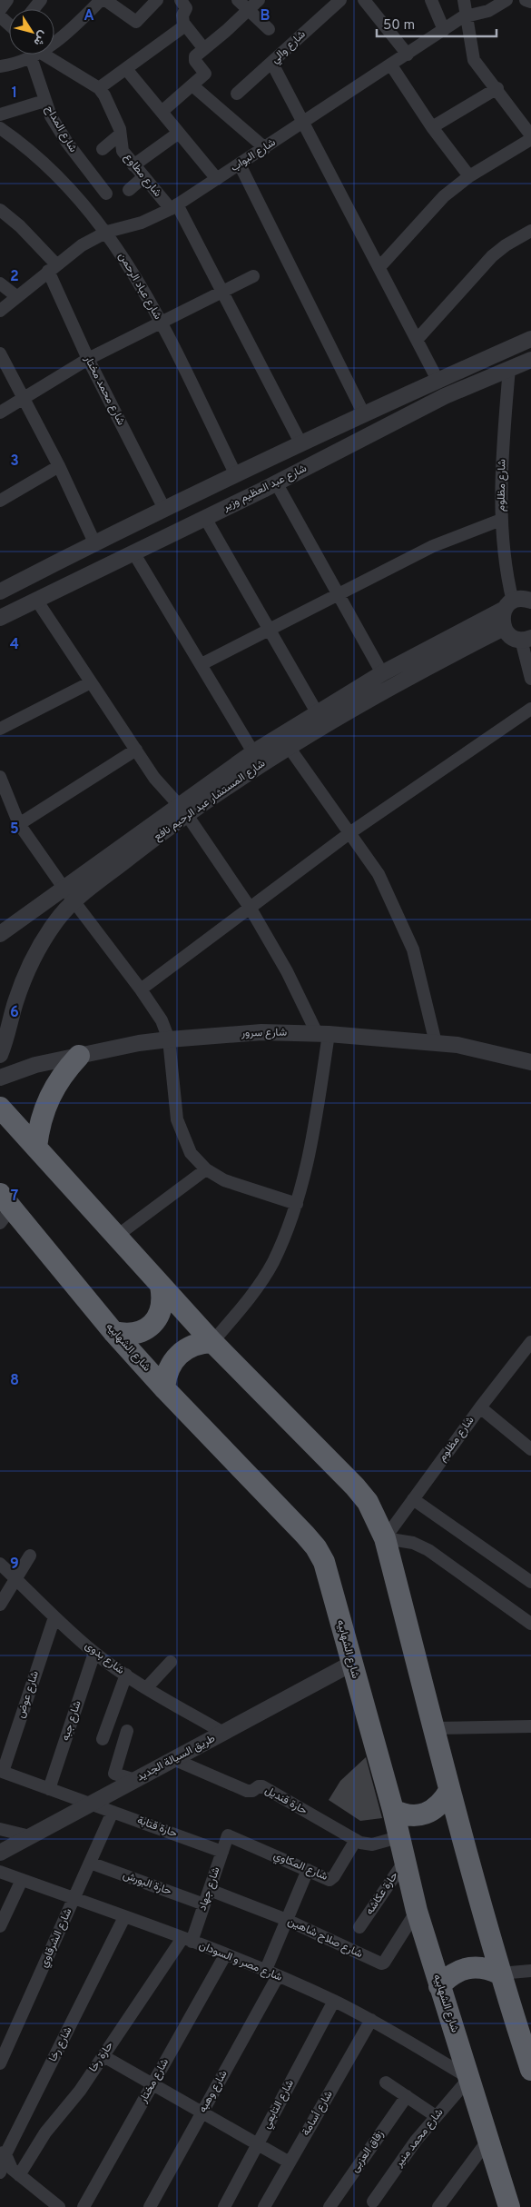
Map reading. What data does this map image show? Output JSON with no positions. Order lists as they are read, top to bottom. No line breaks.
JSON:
{"streets":{"highway":["شارع الشهابيه"],"street":["شارع والي","شارع المداح","شارع البواب","شارع مطاوع","شارع عباد الرحمن","شارع محمد مختار","شارع مظلوم","شارع عبد العظيم وزير","شارع المستشار عبد الرحيم نافع","شارع سرور","شارع بدوى","شارع عوض","شارع جبه","طريق السيالة الجديد","حارة قنديل","حارة قتابة","شارع المكاوي","حارة البورش","شارع جهاد","حارة عكاشه","شارع الشرقاوي","شارع صلاح شاهين","شارع مصر و السودان","شارع رخا","حارة رخا","شارع مختار","شارع وهبه","شارع التابعي","شارع أسامة","شارع محمد منير","زقاق العزبى"]},"crossings":[["شارع البواب","شارع مطاوع"],["شارع البواب","شارع عباد الرحمن"],["شارع البواب","شارع محمد مختار"],["شارع مطاوع","شارع عبد العظيم وزير"],["شارع عباد الرحمن","شارع عبد العظيم وزير"],["شارع محمد مختار","شارع عبد العظيم وزير"],["شارع مظلوم","شارع عبد العظيم وزير"],["شارع مظلوم","شارع المستشار عبد الرحيم نافع"],["شارع الشهابيه","طريق السيالة الجديد"],["شارع الشهابيه","حارة قنديل"],["شارع الشهابيه","حارة عكاشه"],["شارع الشهابيه","شارع صلاح شاهين"],["شارع الشهابيه","شارع مصر و السودان"],["شارع الشهابيه","شارع محمد منير"],["شارع بدوى","شارع عوض"],["شارع بدوى","شارع جبه"],["شارع بدوى","طريق السيالة الجديد"],["شارع عوض","حارة قتابة"],["شارع جبه","حارة قتابة"],["طريق السيالة الجديد","حارة قنديل"],["طريق السيالة الجديد","حارة قتابة"],["حارة قنديل","شارع المكاوي"],["حارة قتابة","شارع جهاد"],["حارة قتابة","شارع الشرقاوي"],["شارع المكاوي","شارع جهاد"],["حارة البورش","شارع جهاد"],["حارة البورش","شارع الشرقاوي"],["شارع جهاد","شارع صلاح شاهين"],["شارع جهاد","شارع مصر و السودان"],["شارع جهاد","حارة رخا"],["شارع الشرقاوي","شارع مصر و السودان"],["شارع مصر و السودان","شارع رخا"],["شارع مصر و السودان","حارة رخا"],["شارع مصر و السودان","شارع مختار"],["شارع مصر و السودان","شارع وهبه"],["شارع مصر و السودان","شارع التابعي"],["شارع مصر و السودان","شارع أسامة"],["شارع مصر و السودان","شارع محمد منير"]],"scale_bar":"50 m","north":"bottom right","grid":{"columns":["A","B"],"rows":["1","2","3","4","5","6","7","8","9"]}}
